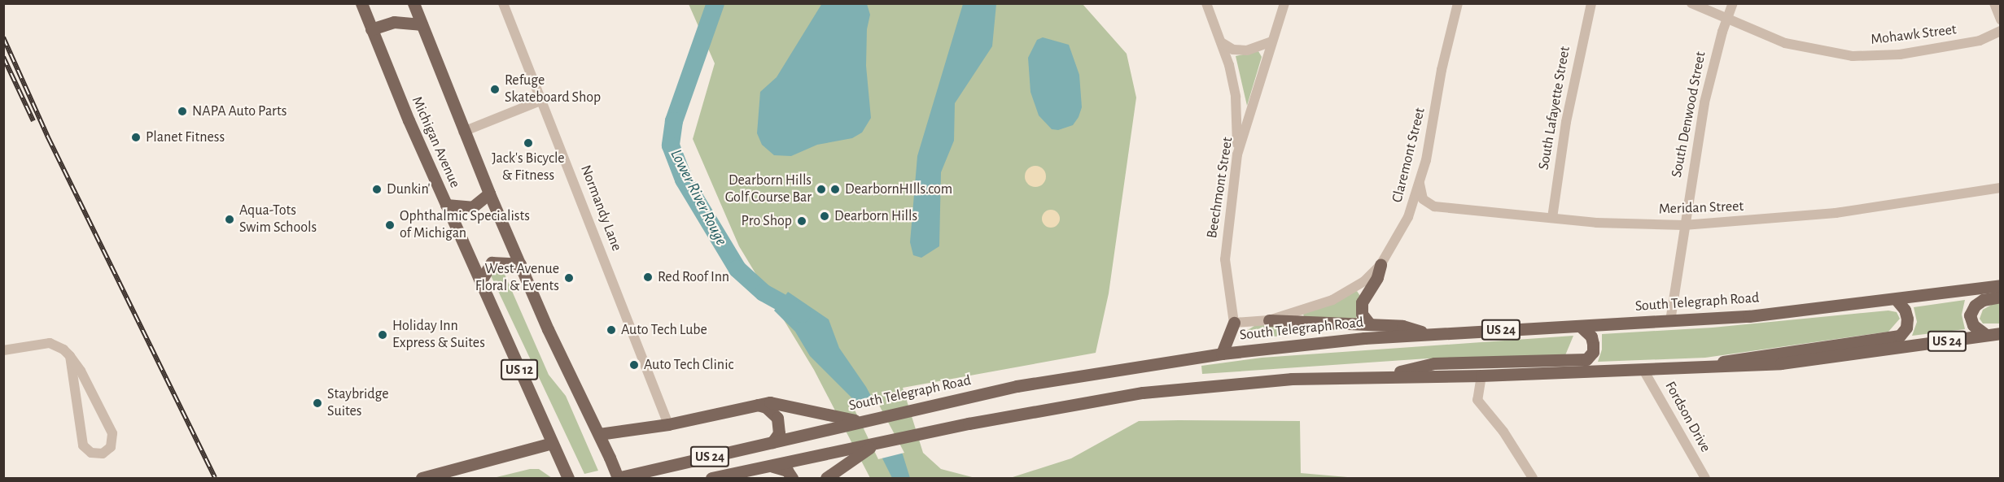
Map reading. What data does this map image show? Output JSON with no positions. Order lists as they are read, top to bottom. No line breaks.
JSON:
{"streets":{"main road":["Michigan Avenue","South Telegraph Road","US 24","US 12"],"street":["Mohawk Street","South Lafayette Street","South Denwood Street","Claremont Street","Beechmont Street","Normandy Lane","Meridan Street","Fordson Drive"]},"crossings":[["Mohawk Street","South Denwood Street"],["South Lafayette Street","Meridan Street"],["South Denwood Street","Meridan Street"],["South Denwood Street","South Telegraph Road"],["Michigan Avenue","South Telegraph Road"],["Claremont Street","Beechmont Street"],["Claremont Street","Meridan Street"],["US 24","Fordson Drive"]],"water":["Lower River Rouge"],"places":["Refuge Skateboard Shop","NAPA Auto Parts","Planet Fitness","Jack's Bicycle & Fitness","Dunkin'","Dearborn Hills Golf Course Bar","DearbornHIlls.com","Dearborn Hills","Aqua-Tots Swim Schools","Pro Shop","Ophthalmic Specialists of Michigan","Red Roof Inn","West Avenue Floral & Events","Auto Tech Lube","Holiday Inn Express & Suites","Auto Tech Clinic","Staybridge Suites"]}
